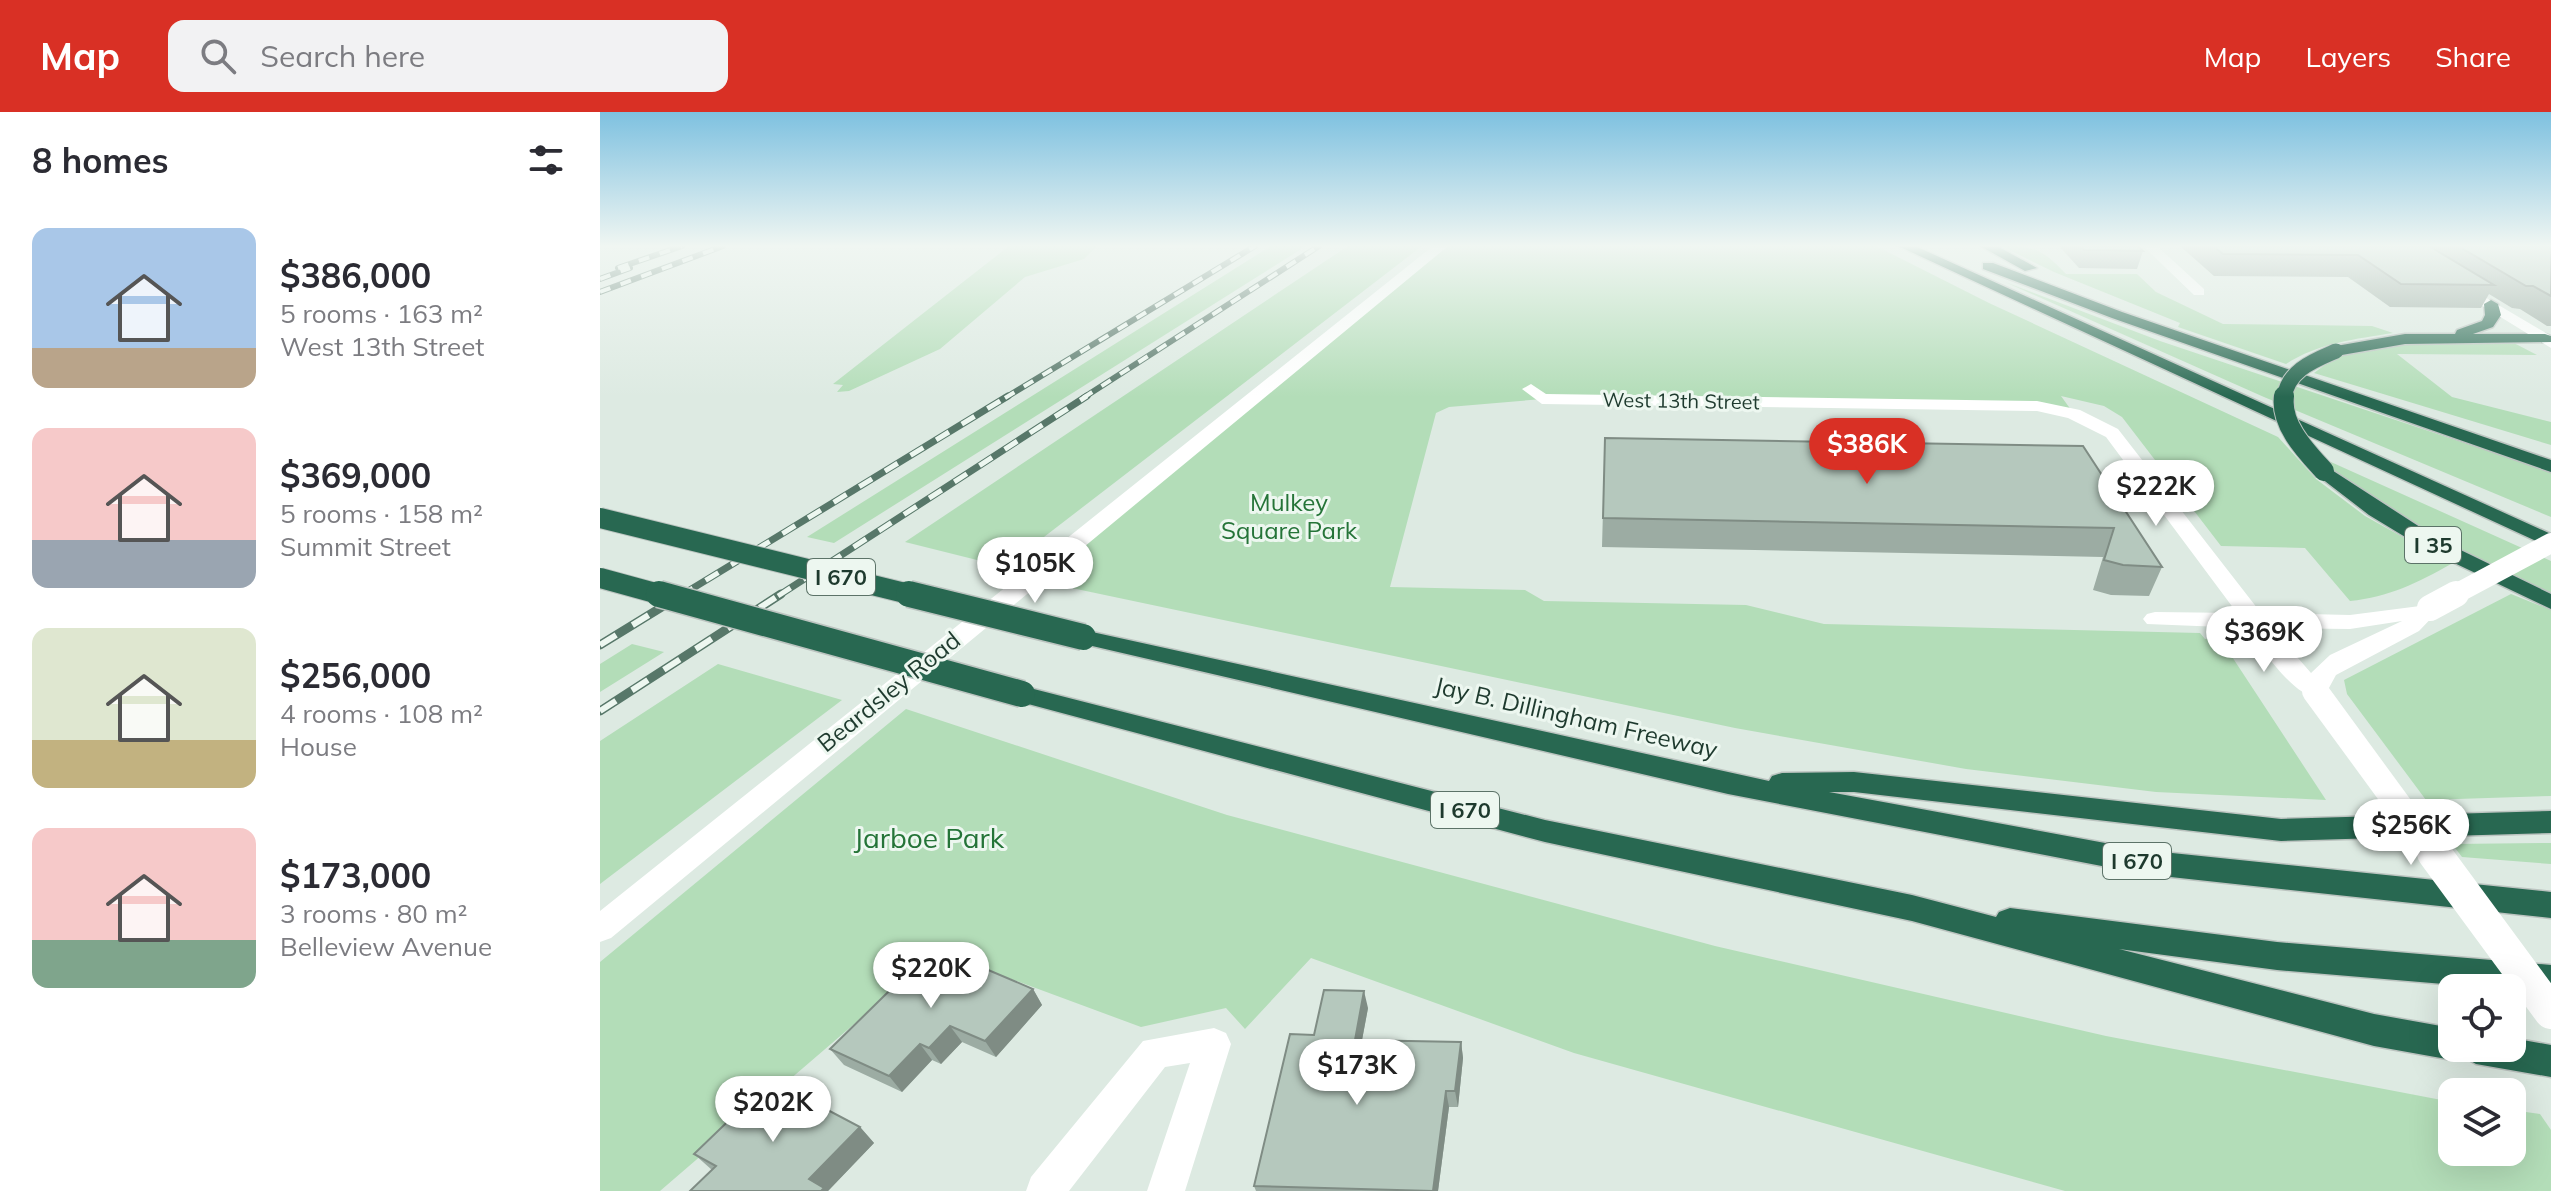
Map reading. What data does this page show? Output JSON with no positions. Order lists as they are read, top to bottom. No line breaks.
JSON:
{"streets":{"highway":["I 35","I 670","Jay B. Dillingham Freeway"],"street":["West 13th Street","Beardsley Road"]},"parks":["Mulkey Square Park","Jarboe Park"],"page":{"header":"Map","search":"Search here","nav":["Map","Layers","Share"],"heading":"8 homes","list":[{"name":"$386,000","note":"5 rooms · 163 m² · West 13th Street"},{"name":"$369,000","note":"5 rooms · 158 m² · Summit Street"},{"name":"$256,000","note":"4 rooms · 108 m² · House"},{"name":"$173,000","note":"3 rooms · 80 m² · Belleview Avenue"}],"price":["$386K","$222K","$105K","$369K","$256K","$220K","$173K","$202K"]}}
